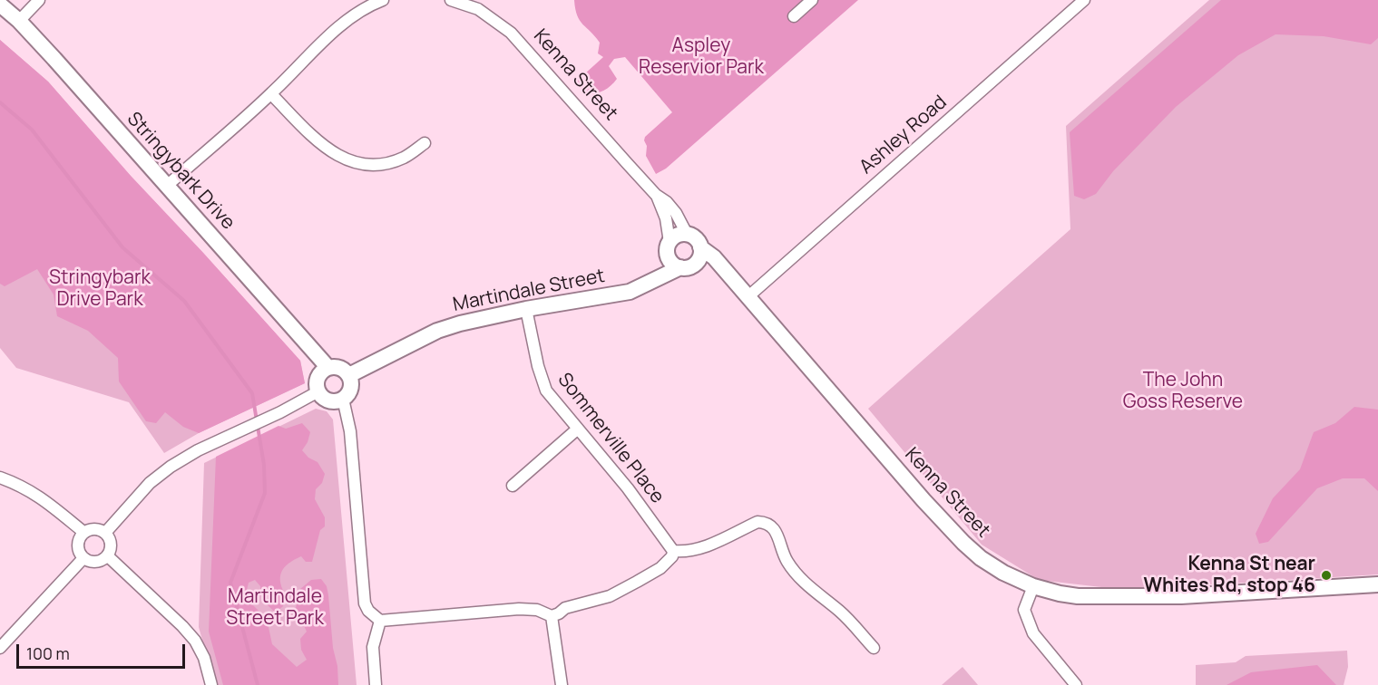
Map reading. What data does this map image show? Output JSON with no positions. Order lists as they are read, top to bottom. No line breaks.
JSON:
{"streets":{"street":["Kenna Street","Ashley Road","Stringybark Drive","Martindale Street","Sommerville Place"]},"crossings":[["Kenna Street","Ashley Road"],["Kenna Street","Martindale Street"],["Stringybark Drive","Martindale Street"],["Martindale Street","Sommerville Place"]],"parks":["Aspley Reservior Park","Stringybark Drive Park","The John Goss Reserve","Martindale Street Park"],"places":["Kenna St near Whites Rd, stop 46"],"scale_bar":"100 m"}
